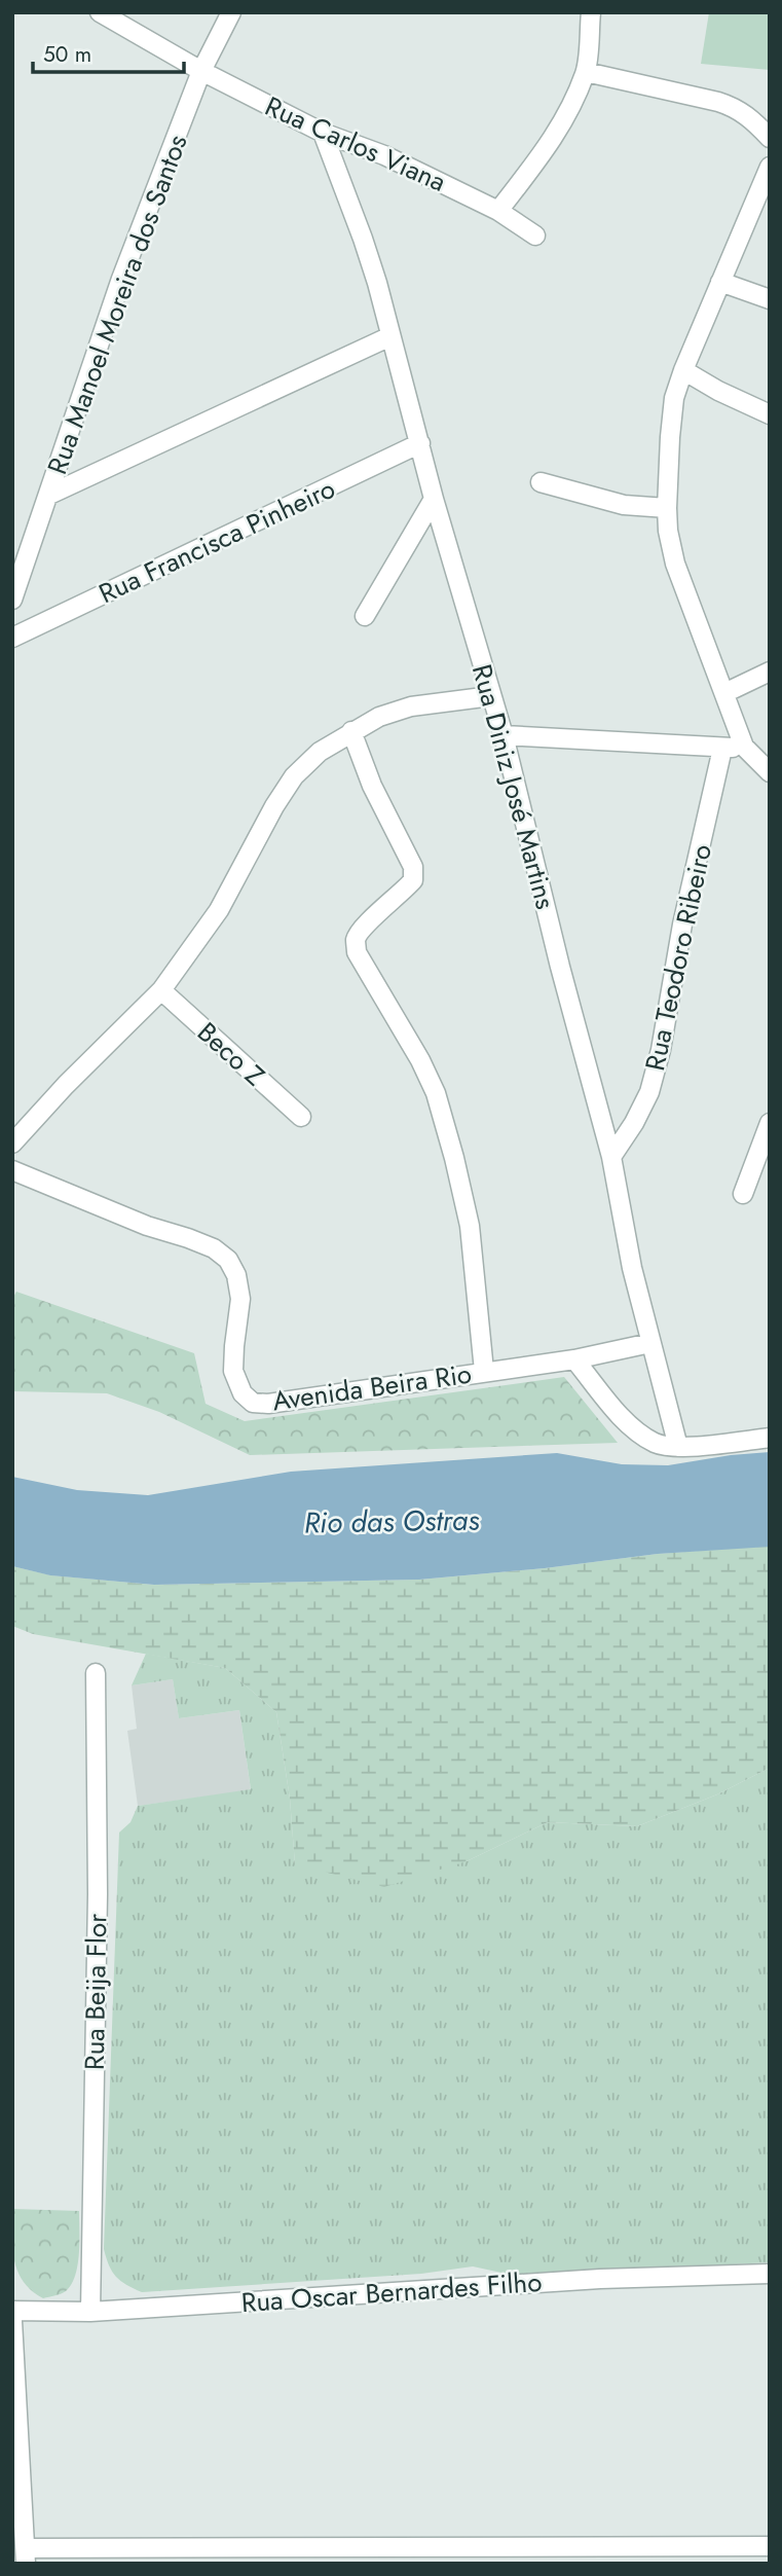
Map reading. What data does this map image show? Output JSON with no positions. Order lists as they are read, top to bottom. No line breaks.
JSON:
{"streets":{"street":["Rua Carlos Viana","Rua Manoel Moreira dos Santos","Rua Francisca Pinheiro","Rua Diniz José Martins","Rua Teodoro Ribeiro","Beco Z","Avenida Beira Rio","Rua Beija Flor","Rua Oscar Bernardes Filho"]},"crossings":[["Rua Carlos Viana","Rua Manoel Moreira dos Santos"],["Rua Carlos Viana","Rua Diniz José Martins"],["Rua Francisca Pinheiro","Rua Diniz José Martins"],["Rua Diniz José Martins","Rua Teodoro Ribeiro"],["Rua Diniz José Martins","Avenida Beira Rio"],["Rua Beija Flor","Rua Oscar Bernardes Filho"]],"water":["Rio das Ostras"],"scale_bar":"50 m"}
